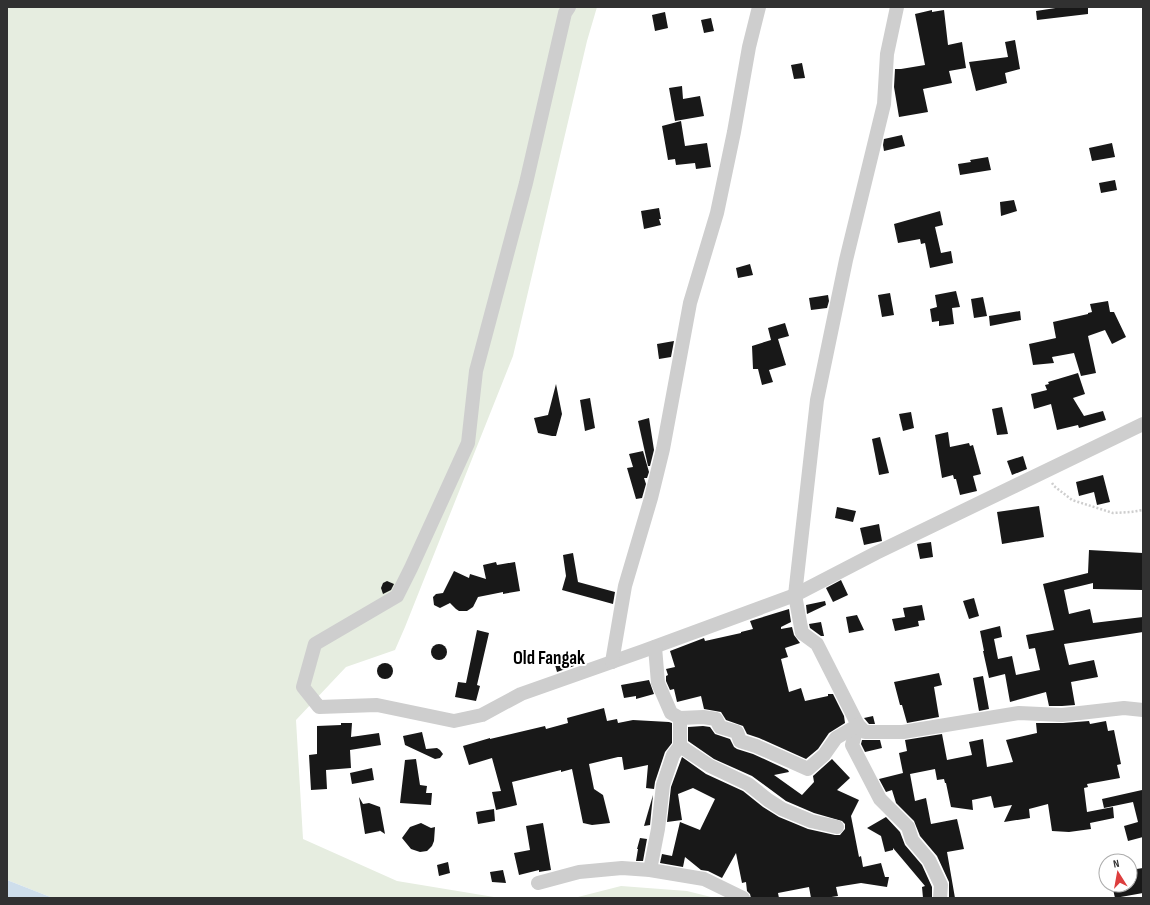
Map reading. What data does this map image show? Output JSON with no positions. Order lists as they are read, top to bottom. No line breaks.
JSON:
{"districts":["Old Fangak"],"north":"top"}
